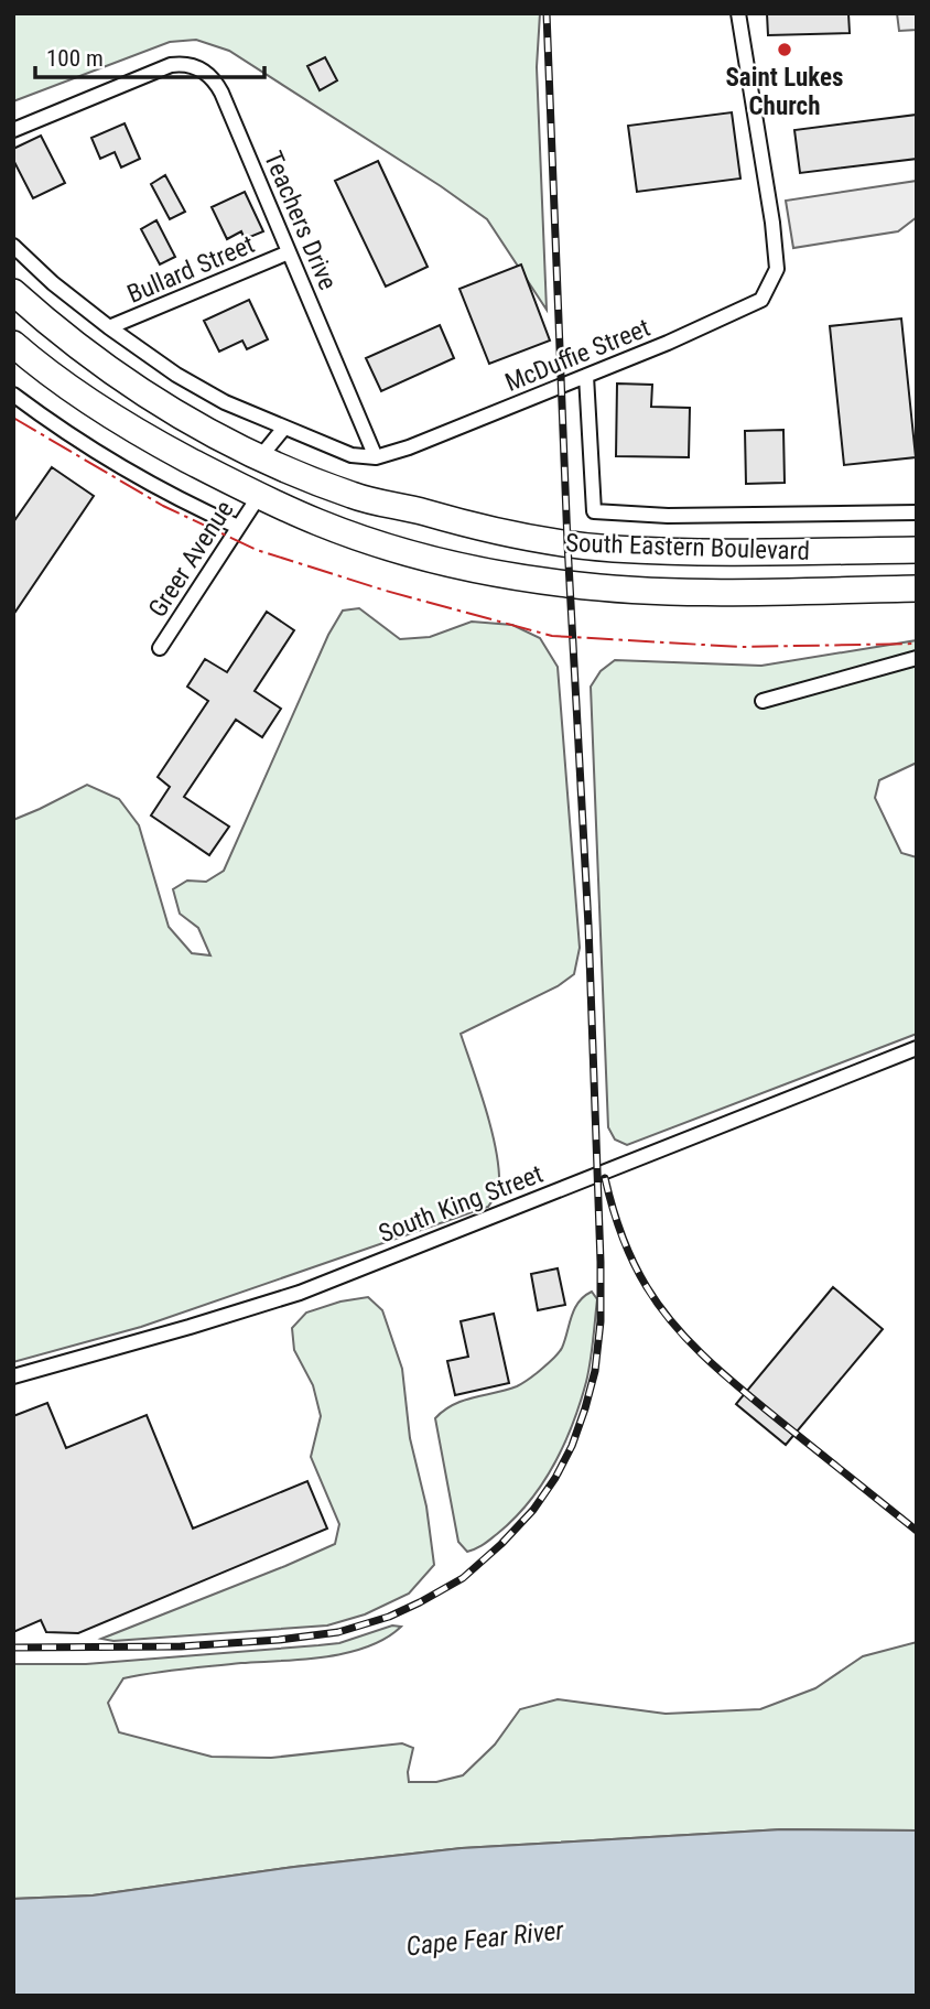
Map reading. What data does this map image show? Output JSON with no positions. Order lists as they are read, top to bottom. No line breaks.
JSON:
{"streets":{"highway":["South Eastern Boulevard"],"street":["Teachers Drive","Bullard Street","McDuffie Street","Greer Avenue","South King Street"]},"crossings":[["Teachers Drive","Bullard Street"],["Teachers Drive","McDuffie Street"],["McDuffie Street","South Eastern Boulevard"],["South Eastern Boulevard","Greer Avenue"]],"water":["Cape Fear River"],"places":["Saint Lukes Church"],"scale_bar":"100 m"}
